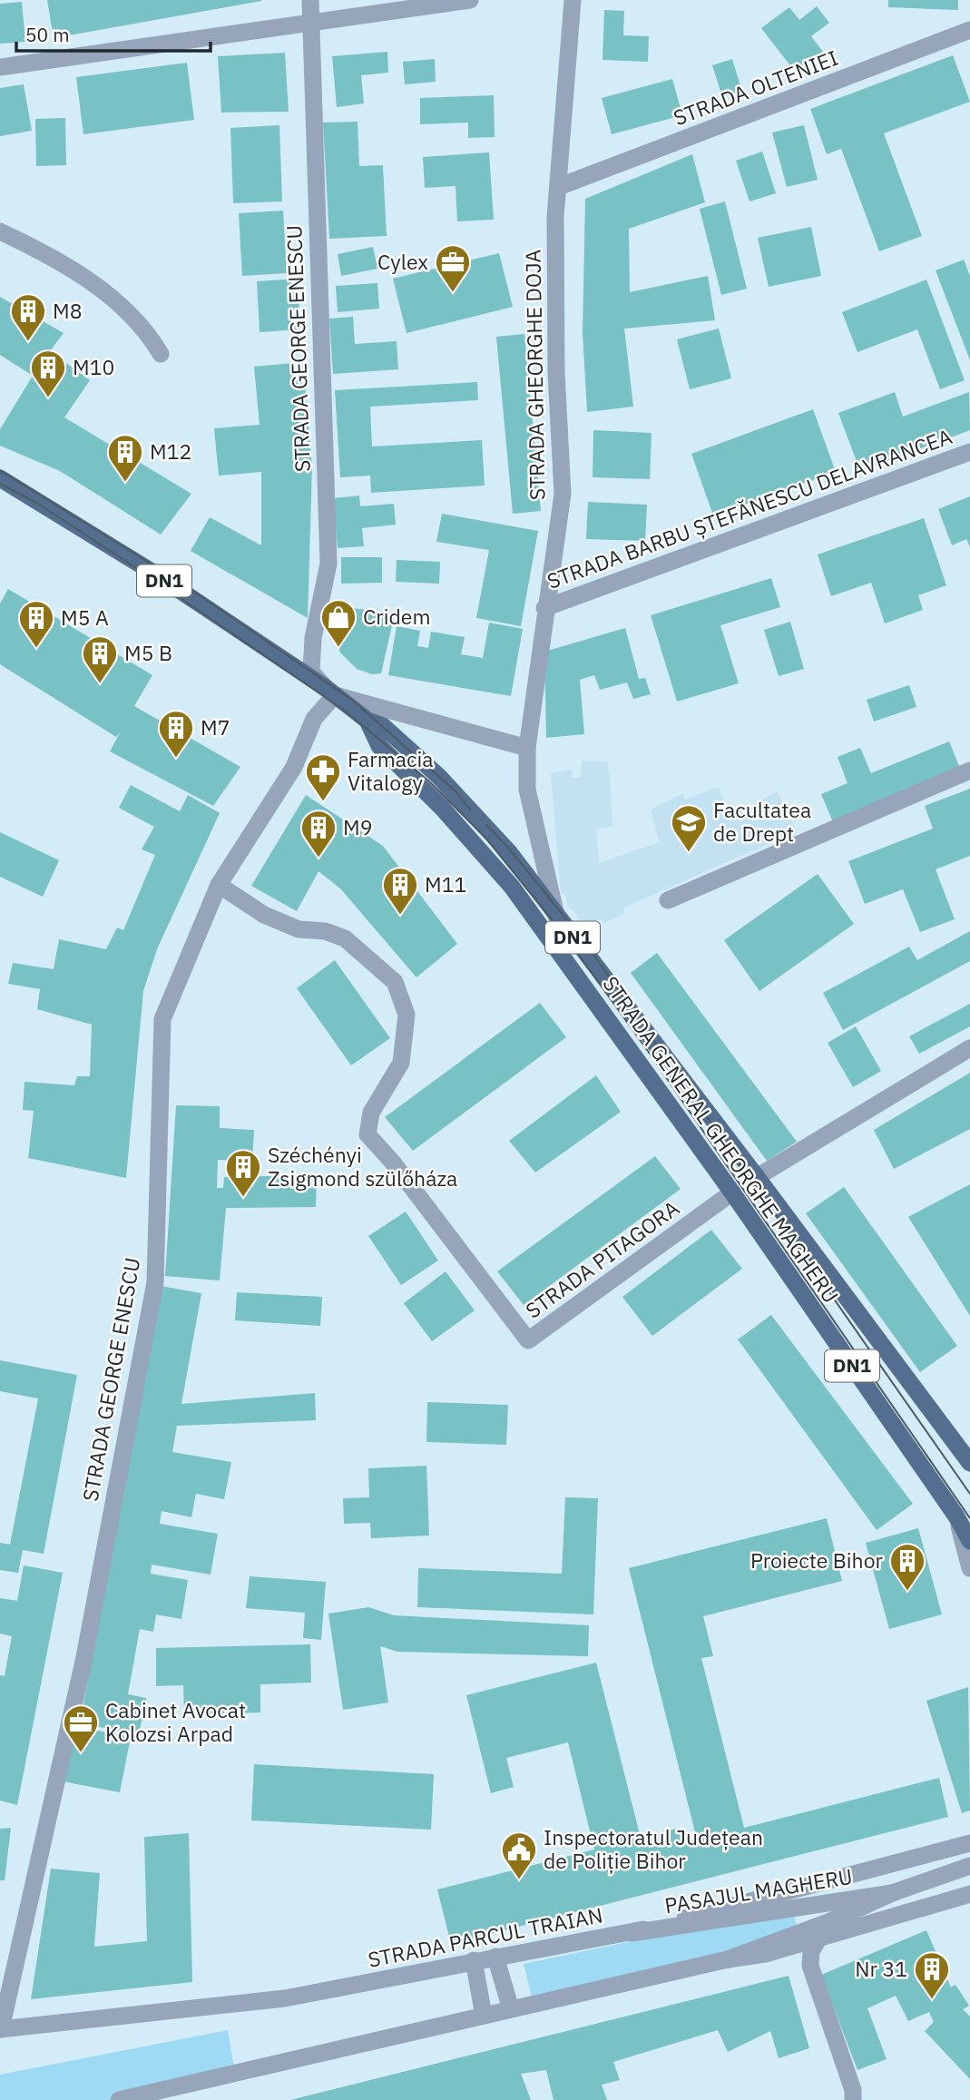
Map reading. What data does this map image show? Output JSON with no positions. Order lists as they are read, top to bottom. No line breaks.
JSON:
{"streets":{"main road":["DN1","STRADA GENERAL GHEORGHE MAGHERU"],"street":["STRADA OLTENIEI","STRADA GEORGE ENESCU","STRADA GHEORGHE DOJA","STRADA BARBU ȘTEFĂNESCU DELAVRANCEA","STRADA PITAGORA","PASAJUL MAGHERU","STRADA PARCUL TRAIAN"]},"crossings":[["STRADA OLTENIEI","STRADA GHEORGHE DOJA"],["STRADA GEORGE ENESCU","STRADA GENERAL GHEORGHE MAGHERU"],["STRADA GEORGE ENESCU","STRADA PITAGORA"],["STRADA GEORGE ENESCU","STRADA PARCUL TRAIAN"],["STRADA GHEORGHE DOJA","STRADA BARBU ȘTEFĂNESCU DELAVRANCEA"],["STRADA GHEORGHE DOJA","STRADA GENERAL GHEORGHE MAGHERU"],["STRADA GENERAL GHEORGHE MAGHERU","STRADA PITAGORA"],["PASAJUL MAGHERU","STRADA PARCUL TRAIAN"]],"places":{"office":["Cylex","Cabinet Avocat Kolozsi Arpad"],"building":["M8","M10","M12","M5 A","M5 B","M7","M9","M11","Széchényi Zsigmond szülőháza","Proiecte Bihor","Nr 31"],"shop":["Cridem"],"pharmacy":["Farmacia Vitalogy"],"school or university":["Facultatea de Drept"],"public building":["Inspectoratul Județean de Poliție Bihor"]},"scale_bar":"50 m"}
